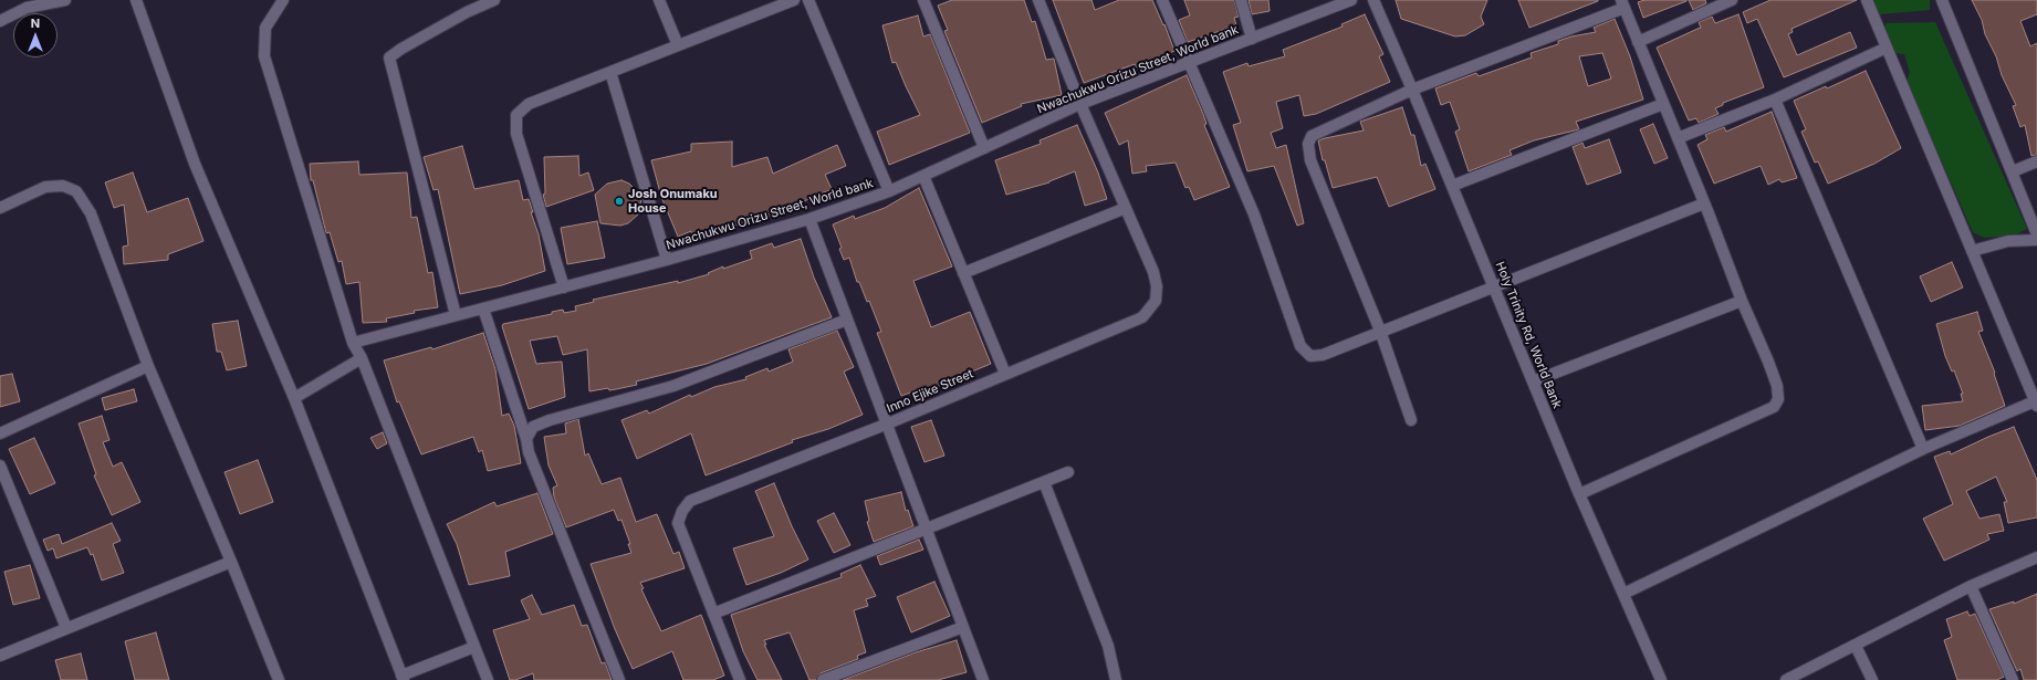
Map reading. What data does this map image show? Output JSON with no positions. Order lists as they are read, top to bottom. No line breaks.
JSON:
{"streets":{"street":["Nwachukwu Orizu Street, World bank","Holy Trinity Rd, World Bank","Inno Ejike Street"]},"crossings":[["Nwachukwu Orizu Street, World bank","Inno Ejike Street"]],"places":["Josh Onumaku House"],"north":"top"}
